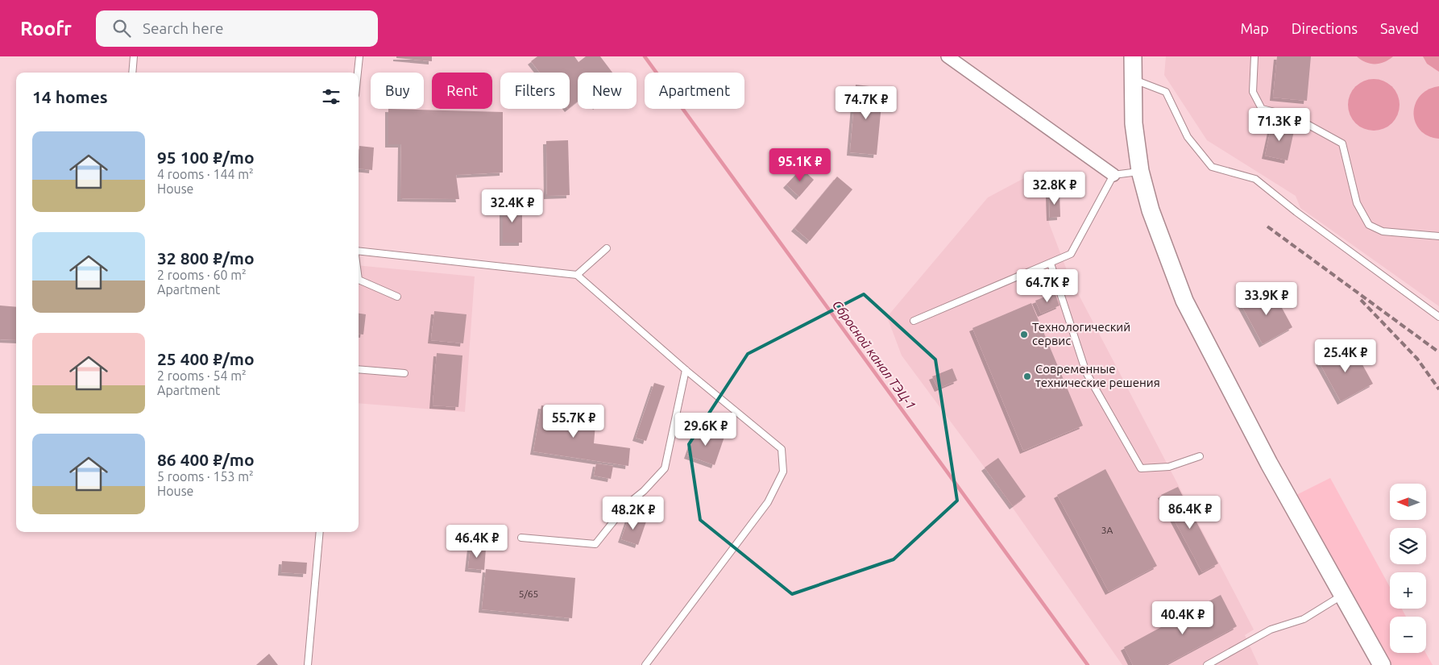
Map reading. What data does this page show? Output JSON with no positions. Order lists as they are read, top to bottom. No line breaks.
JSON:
{"water":["Сбросной канал ТЭЦ-1"],"places":["Технологический сервис","Современные технические решения"],"house_numbers":["3А","5/65"],"north":"left","page":{"header":"Roofr","search":"Search here","nav":["Map","Directions","Saved"],"chip":["Buy","Rent","Filters","New","Apartment"],"heading":"14 homes","price":["74.7K ₽","71.3K ₽","95.1K ₽","32.8K ₽","32.4K ₽","64.7K ₽","33.9K ₽","25.4K ₽","55.7K ₽","29.6K ₽","86.4K ₽","48.2K ₽","46.4K ₽","40.4K ₽"],"list":[{"name":"95 100 ₽/mo","note":"4 rooms · 144 m² · House"},{"name":"32 800 ₽/mo","note":"2 rooms · 60 m² · Apartment"},{"name":"25 400 ₽/mo","note":"2 rooms · 54 m² · Apartment"},{"name":"86 400 ₽/mo","note":"5 rooms · 153 m² · House"}],"map_buttons":["+","−"]}}
